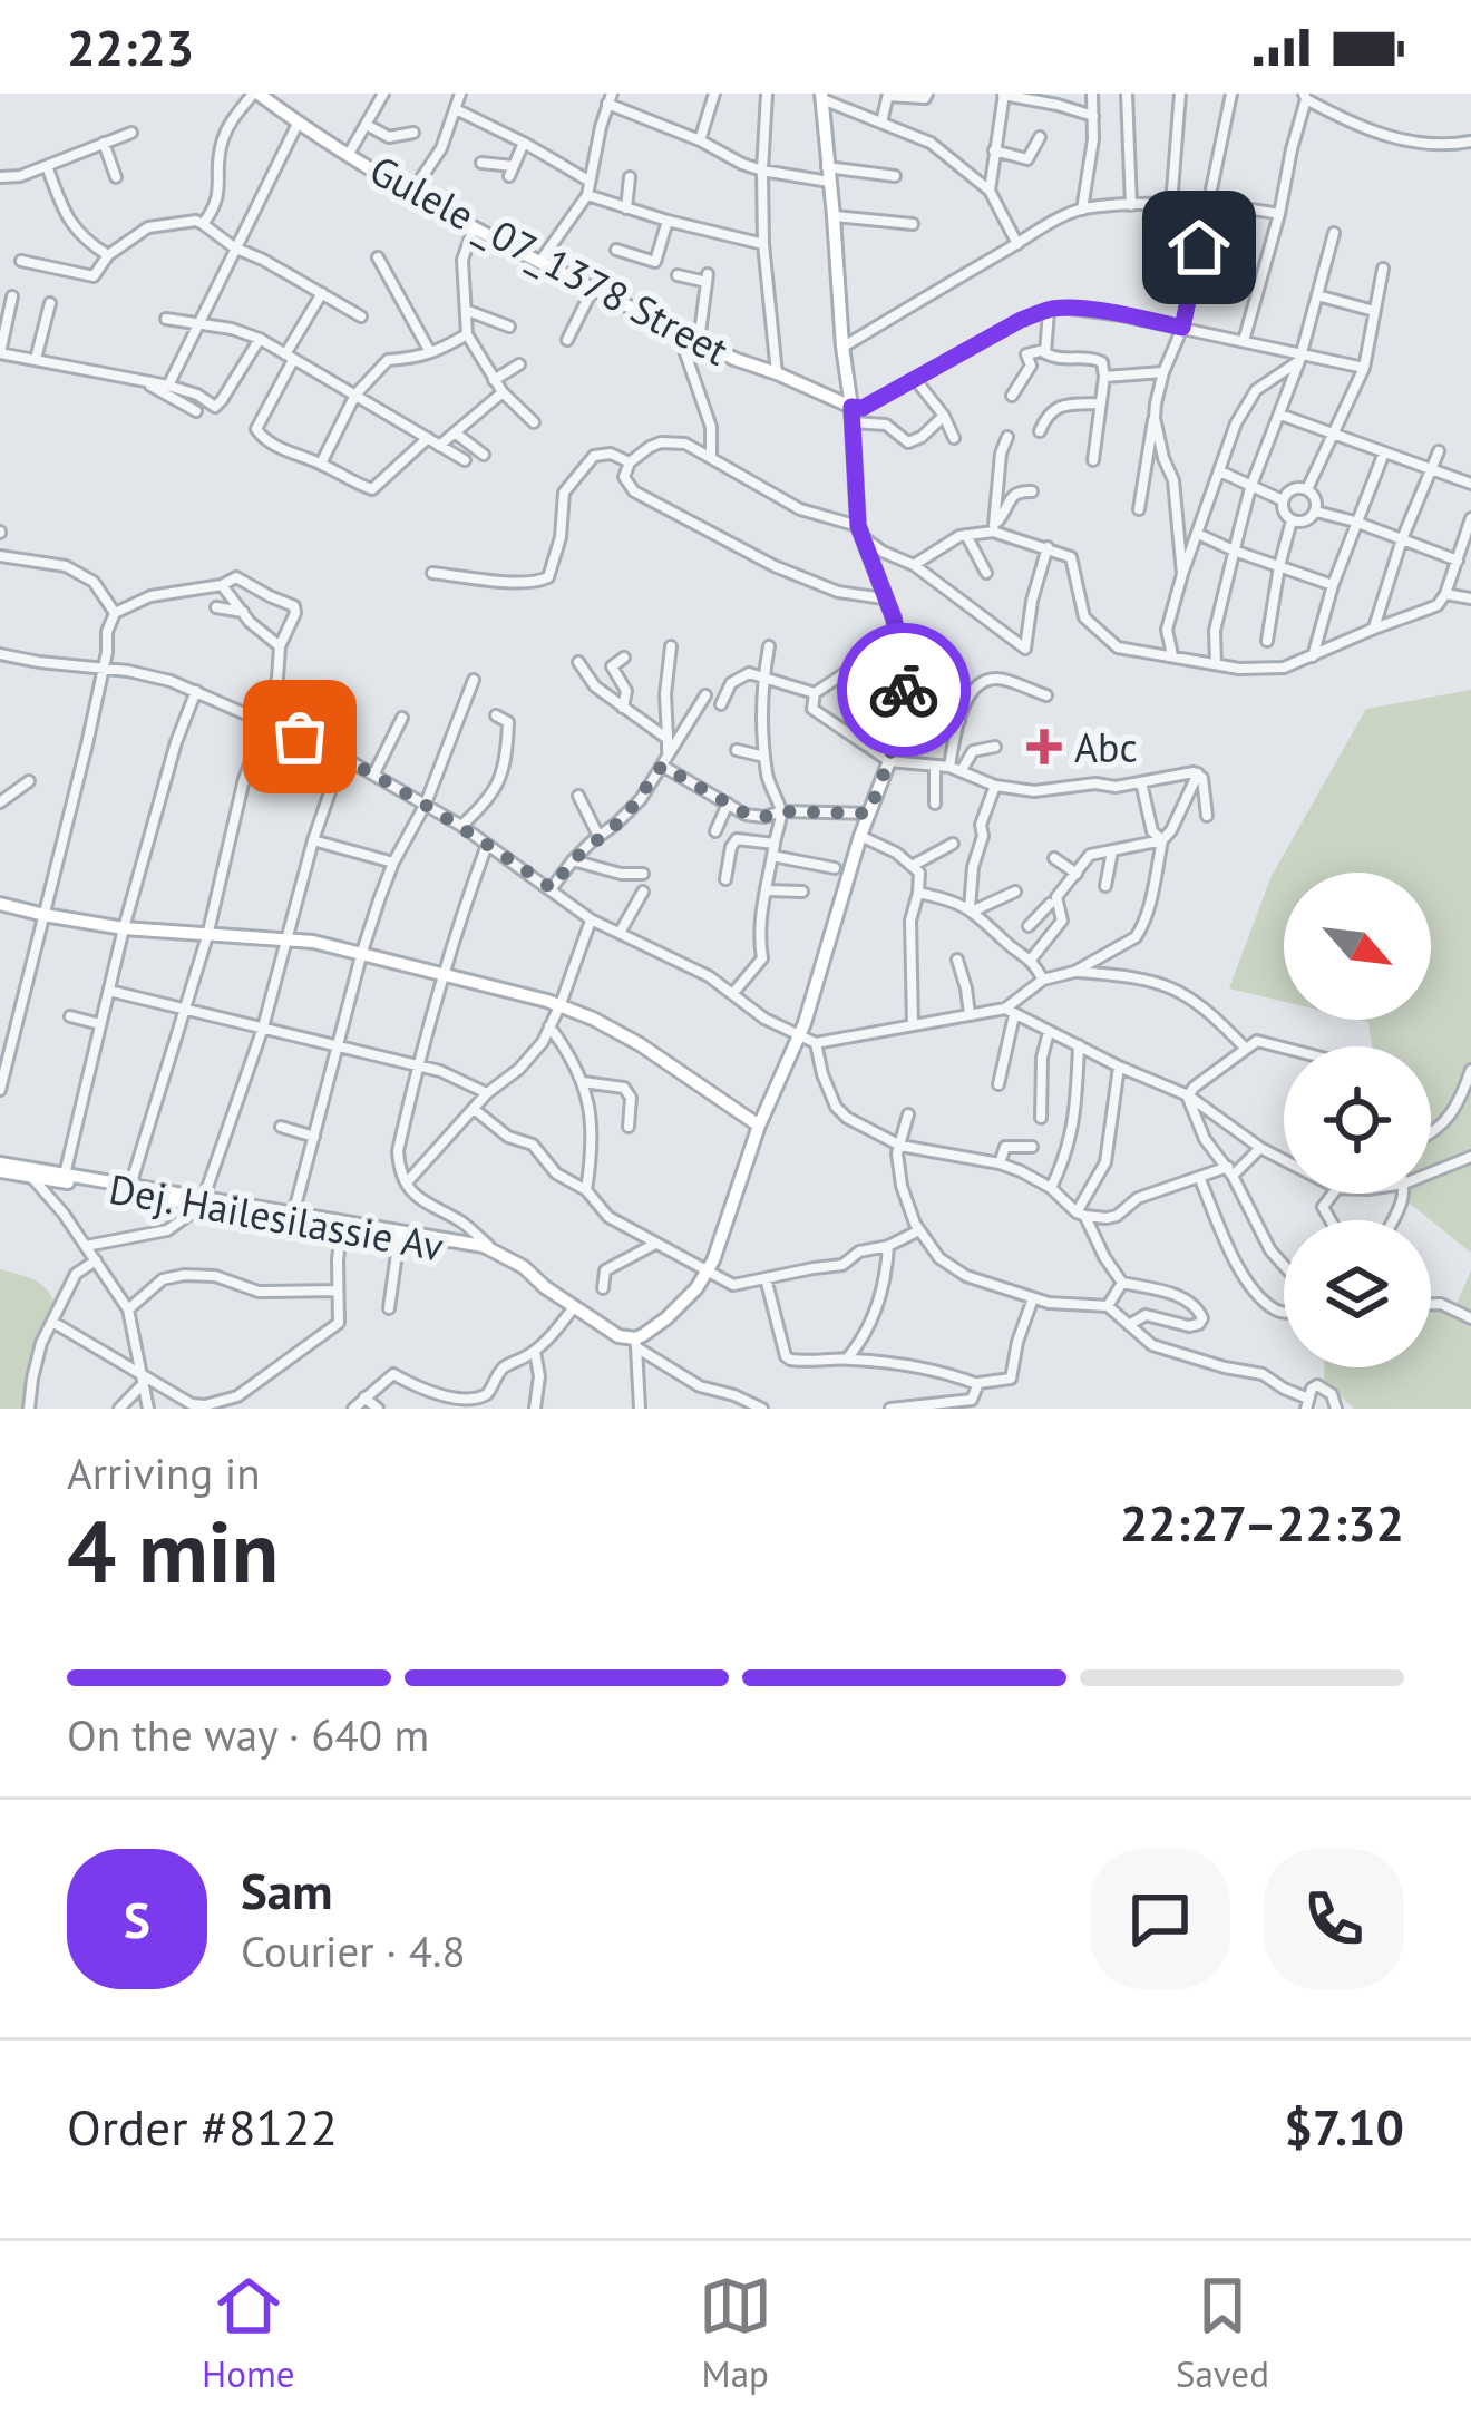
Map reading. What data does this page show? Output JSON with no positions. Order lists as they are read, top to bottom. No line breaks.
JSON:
{"streets":{"main road":["Gulele _07_1378 Street","Dej. Hailesilassie Av"]},"places":{"health":["Abc"]},"north":"bottom right","page":{"status":"22:23","heading":["4 min","Arriving in","22:27–22:32"],"panel":["Sam","Courier · 4.8","Order #8122","$7.10"],"bar":"On the way · 640 m","round":"S","tabs":["Home","Map","Saved"]}}
